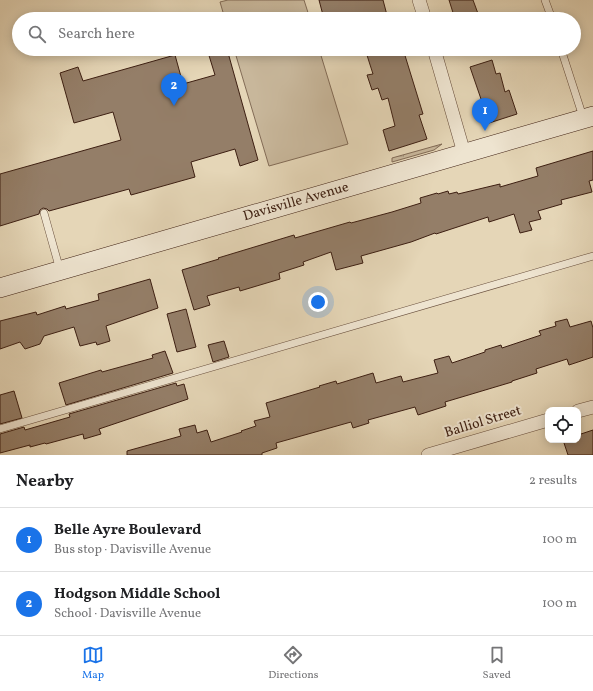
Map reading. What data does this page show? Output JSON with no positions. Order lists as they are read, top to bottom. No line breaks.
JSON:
{"streets":{"street":["Davisville Avenue","Balliol Street"]},"page":{"search":"Search here","pins":["2","1"],"heading":["Nearby","2 results"],"list":[{"mark":"1","name":"Belle Ayre Boulevard","note":"Bus stop · Davisville Avenue","value":"100 m"},{"mark":"2","name":"Hodgson Middle School","note":"School · Davisville Avenue","value":"100 m"}],"nav":["Map","Directions","Saved"]}}
